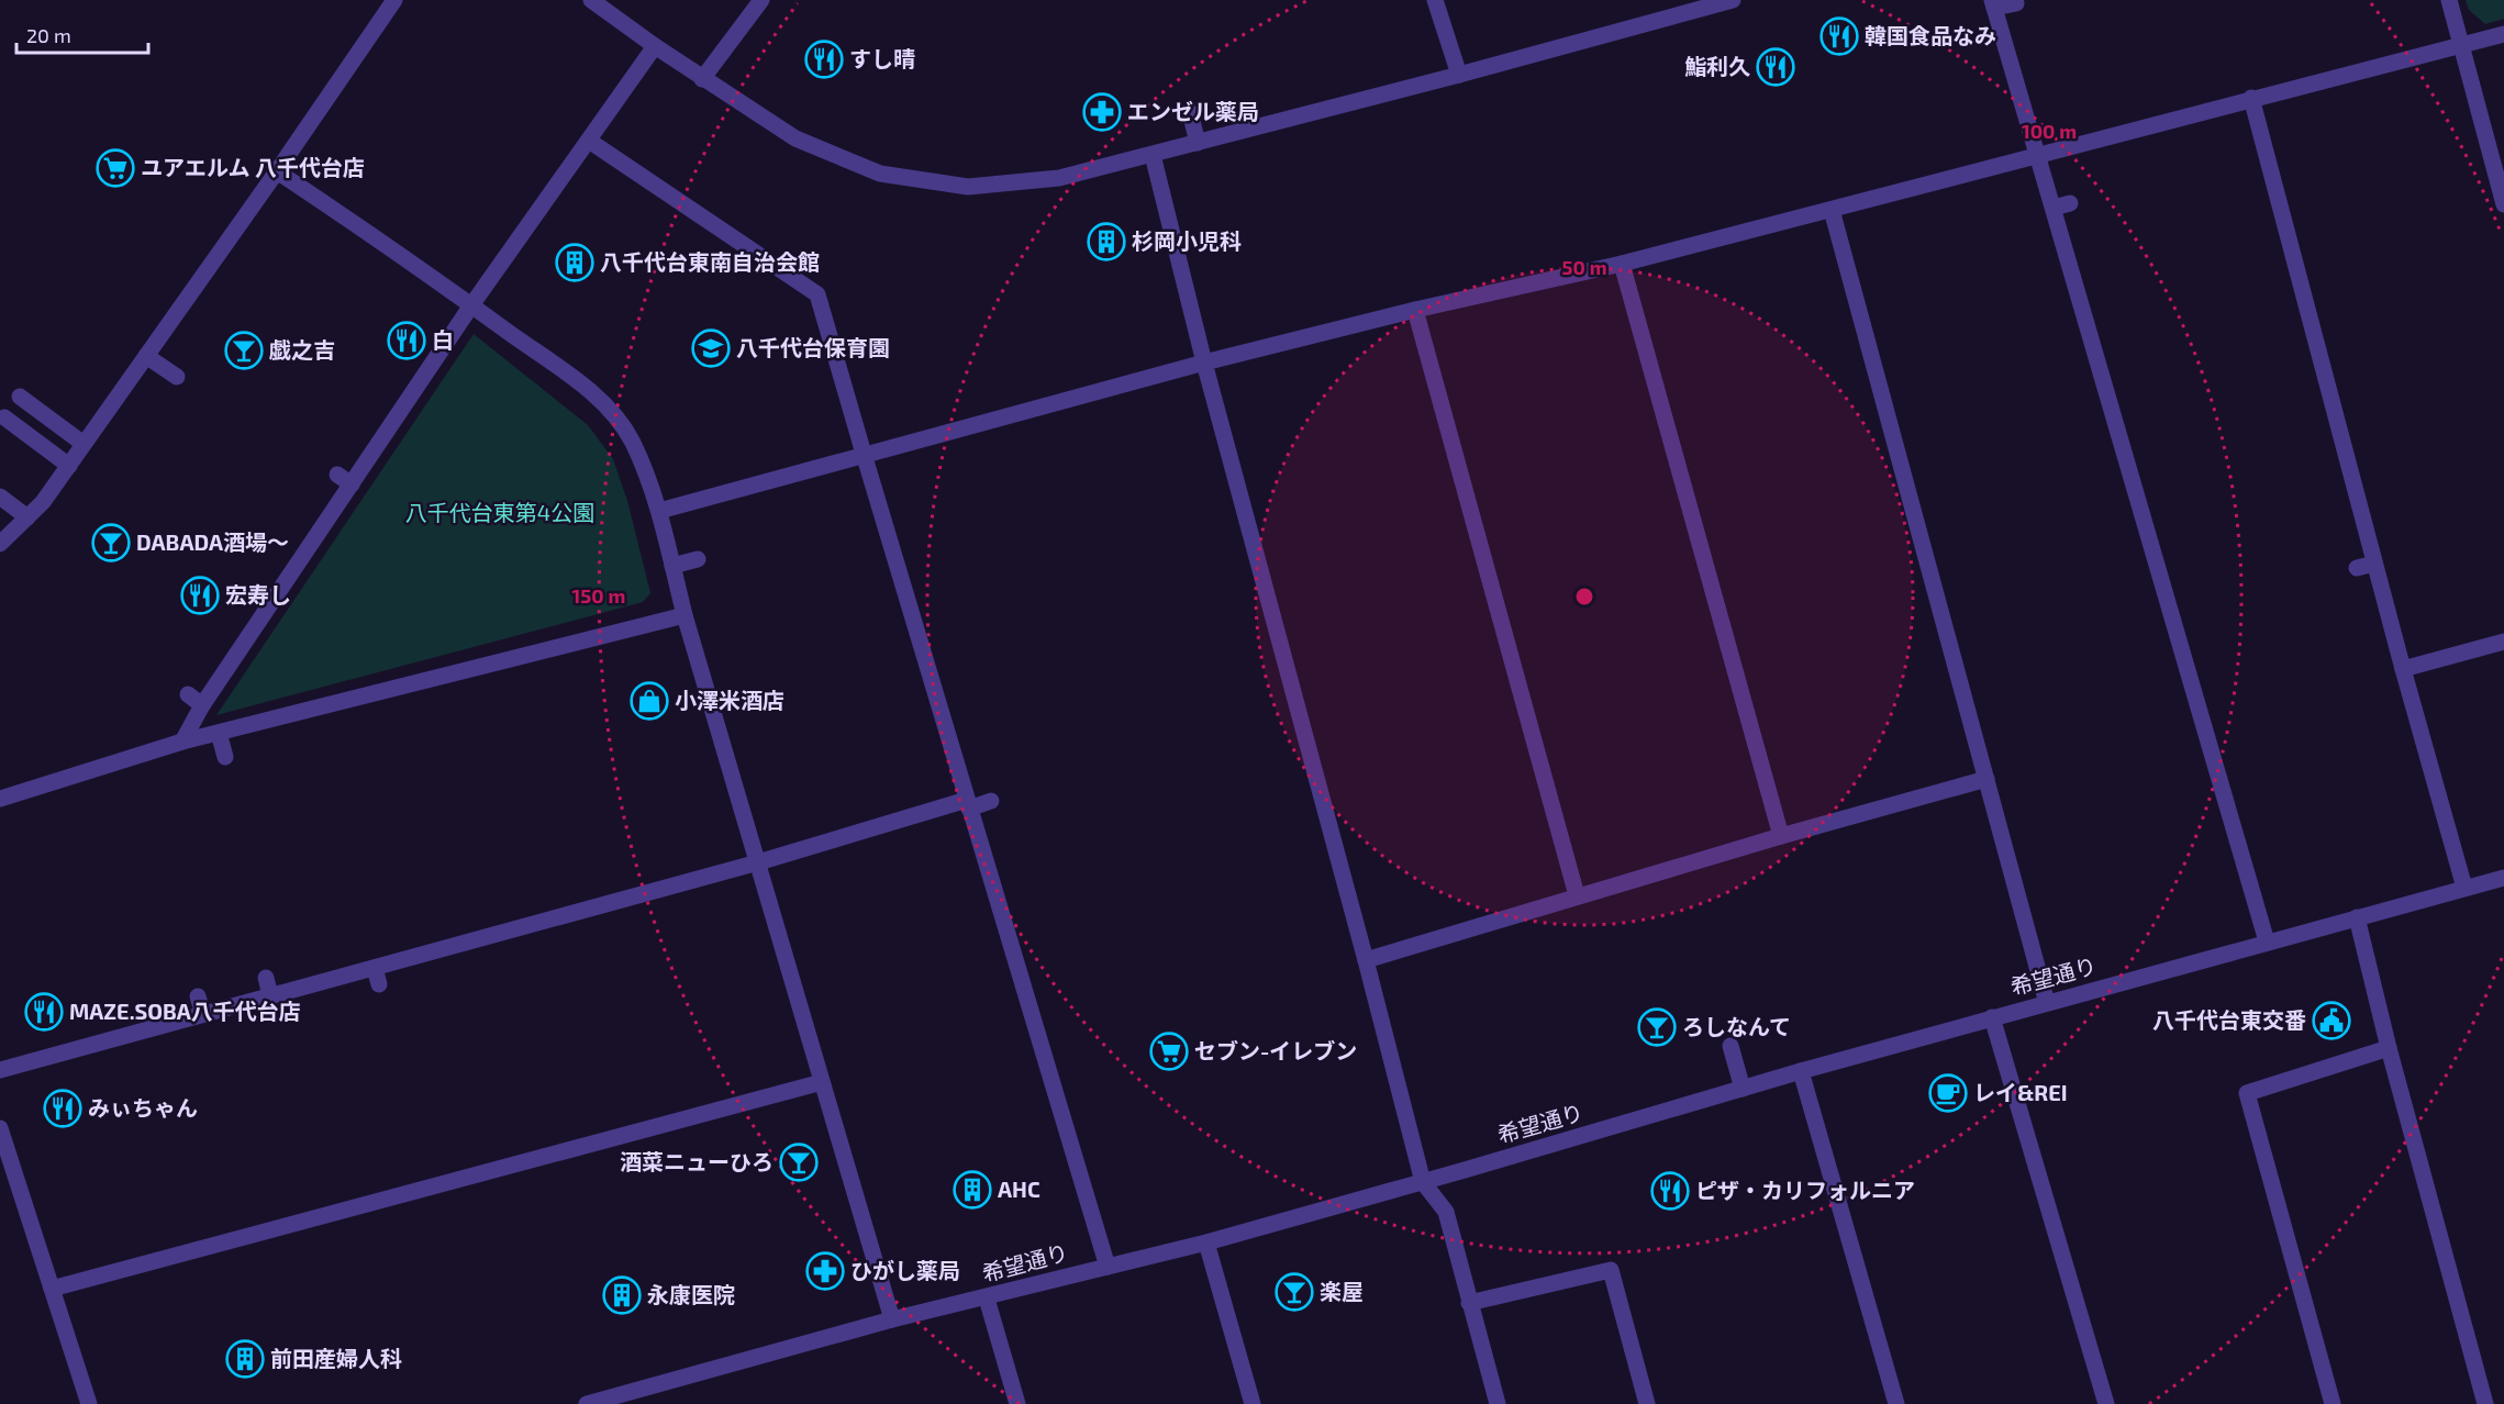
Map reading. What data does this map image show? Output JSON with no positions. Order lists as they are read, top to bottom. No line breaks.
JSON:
{"streets":{"street":["希望通り"]},"parks":["八千代台東第4公園"],"places":{"restaurant":["韓国食品なみ","すし晴","鮨利久","白","宏寿し","MAZE.SOBA八千代台店","みぃちゃん","ピザ・カリフォルニア"],"pharmacy":["エンゼル薬局","ひがし薬局"],"supermarket":["ユアエルム 八千代台店","セブン-イレブン"],"building":["杉岡小児科","八千代台東南自治会館","AHC","永康医院","前田産婦人科"],"school or university":["八千代台保育園"],"bar":["戯之吉","DABADA酒場～","ろしなんて","酒菜ニューひろ","楽屋"],"shop":["小澤米酒店"],"public building":["八千代台東交番"],"cafe":["レイ&REI"]},"scale_bar":"20 m","rings":["100 m","50 m","150 m"]}
